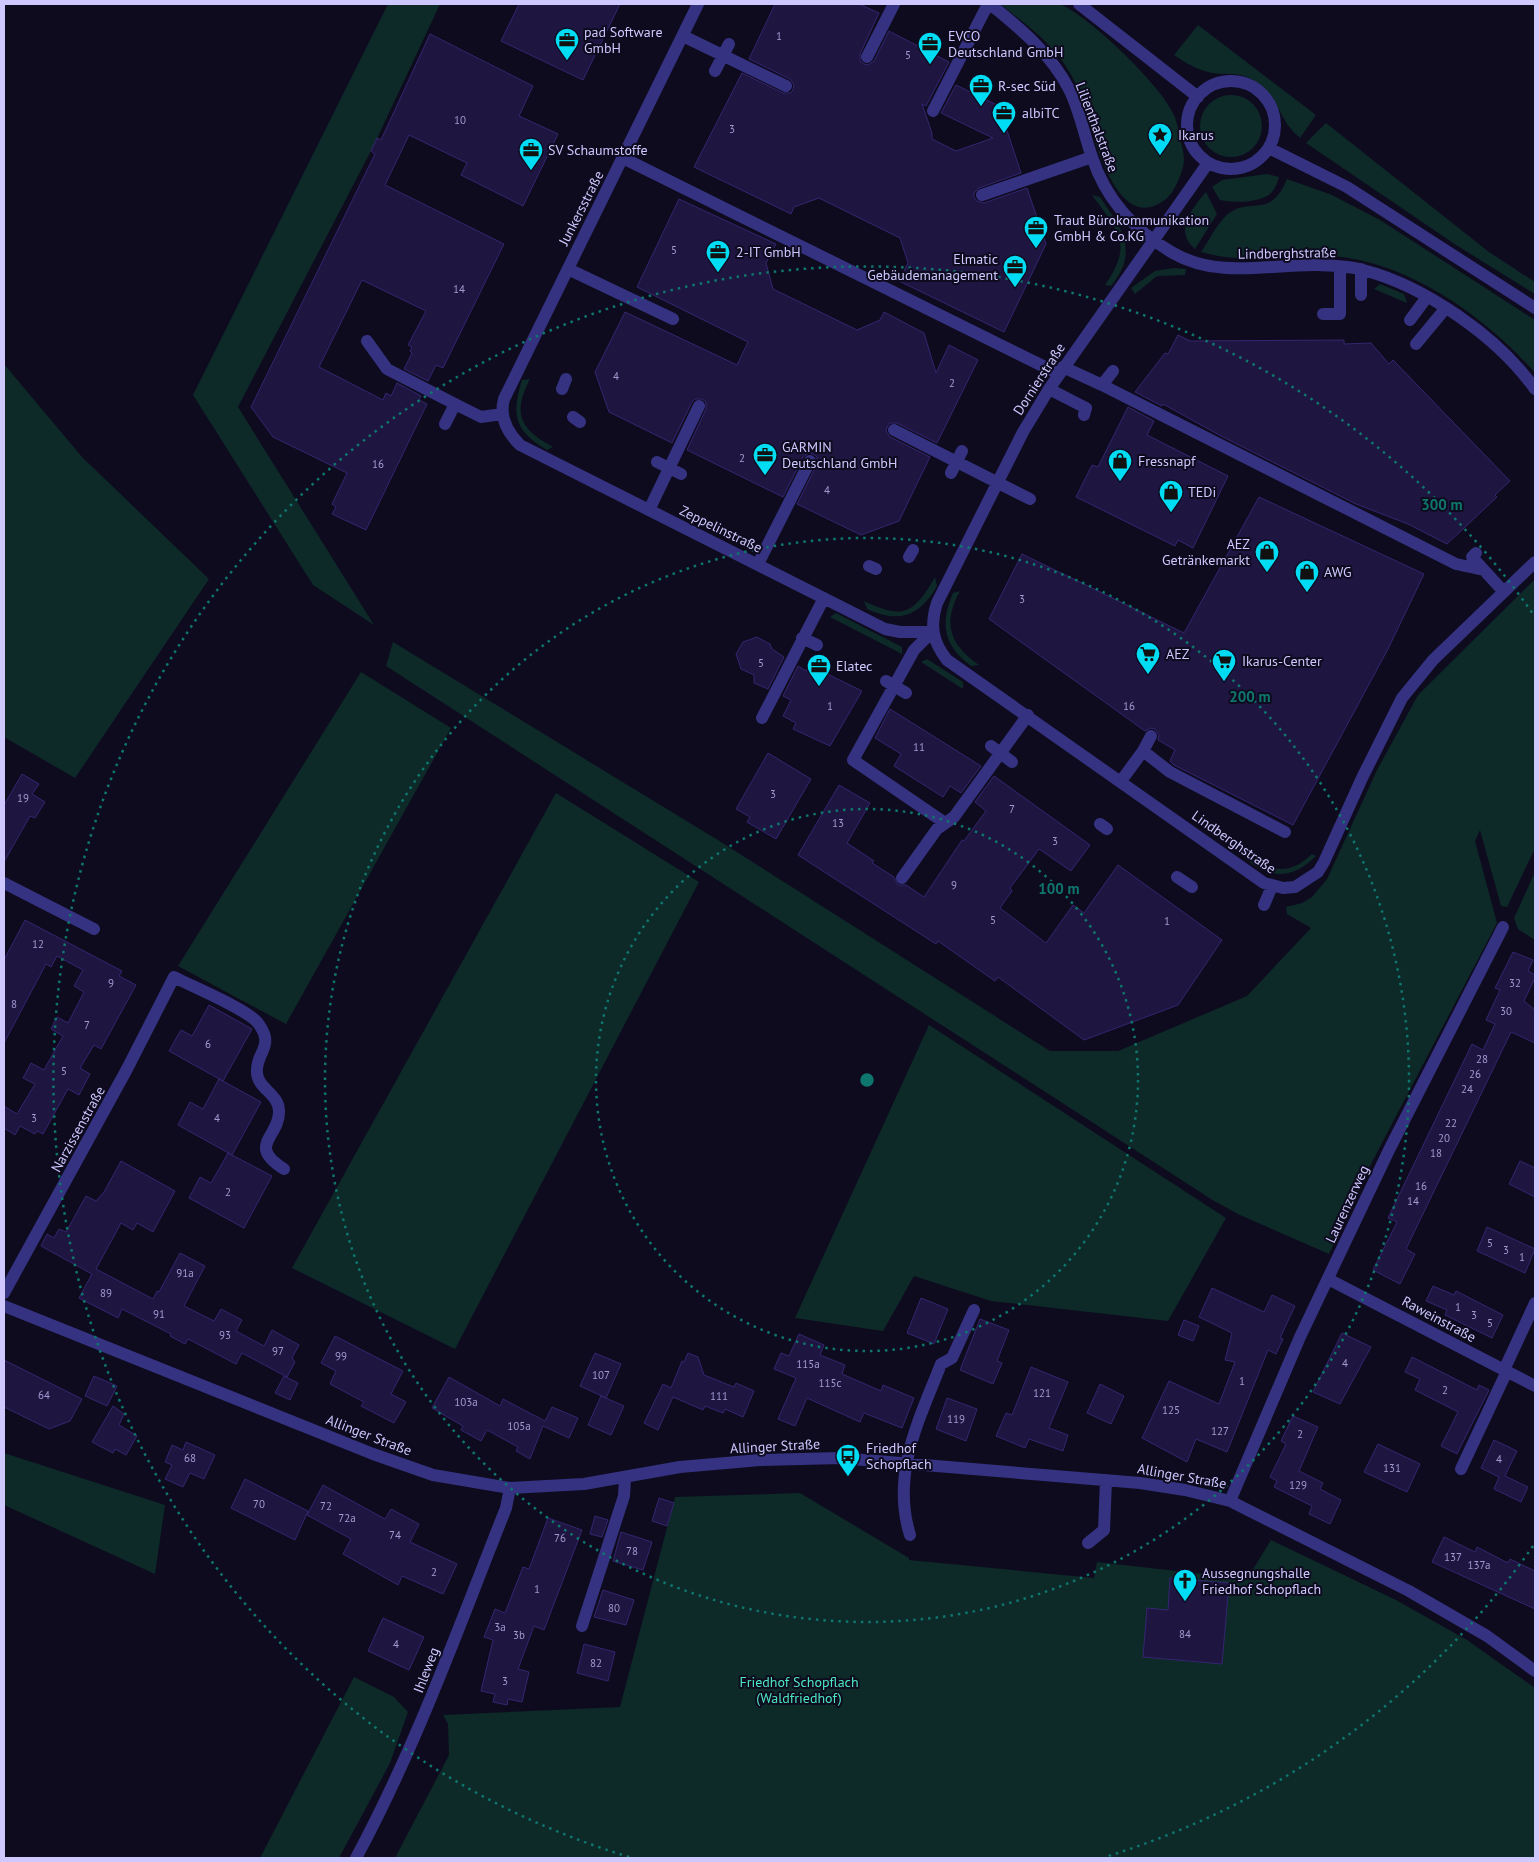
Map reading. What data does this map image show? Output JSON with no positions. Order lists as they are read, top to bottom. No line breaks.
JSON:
{"streets":{"street":["Lilienthalstraße","Junkersstraße","Lindberghstraße","Dornierstraße","Zeppelinstraße","Narzissenstraße","Laurenzerweg","Raweinstraße","Allinger Straße","Ihleweg"]},"crossings":[["Lilienthalstraße","Lindberghstraße"],["Lilienthalstraße","Dornierstraße"],["Junkersstraße","Zeppelinstraße"],["Lindberghstraße","Dornierstraße"],["Lindberghstraße","Zeppelinstraße"],["Dornierstraße","Zeppelinstraße"],["Laurenzerweg","Raweinstraße"],["Laurenzerweg","Allinger Straße"],["Allinger Straße","Ihleweg"]],"parks":["Friedhof Schopflach (Waldfriedhof)"],"places":{"office":["pad Software GmbH","EVCO Deutschland GmbH","R-sec Süd","albiTC","SV Schaumstoffe","Traut Bürokommunikation GmbH & Co.KG","2-IT GmbH","Elmatic Gebäudemanagement","GARMIN Deutschland GmbH","Elatec"],"place":["Ikarus"],"shop":["Fressnapf","TEDi","AEZ Getränkemarkt","AWG"],"supermarket":["AEZ","Ikarus-Center"],"bus stop":["Friedhof Schopflach"],"church":["Aussegnungshalle Friedhof Schopflach"]},"house_numbers":["1","5","10","3","5","14","4","2","2","16","4","3","5","1","16","11","3","19","7","13","3","9","5","1","12","9","32","8","30","7","6","28","5","26","24","3","4","22","20","18","16","2","14","5","3","1","91a","89","1","91","3","5","93","97","99","4","115a","107","1","115c","2","121","64","111","103a","125","119","105a","127","2","68","4","131","129","70","72","72a","74","76","78","137","137a","2","1","80","3a","84","3b","4","82","3"],"rings":["300 m","200 m","100 m"]}
